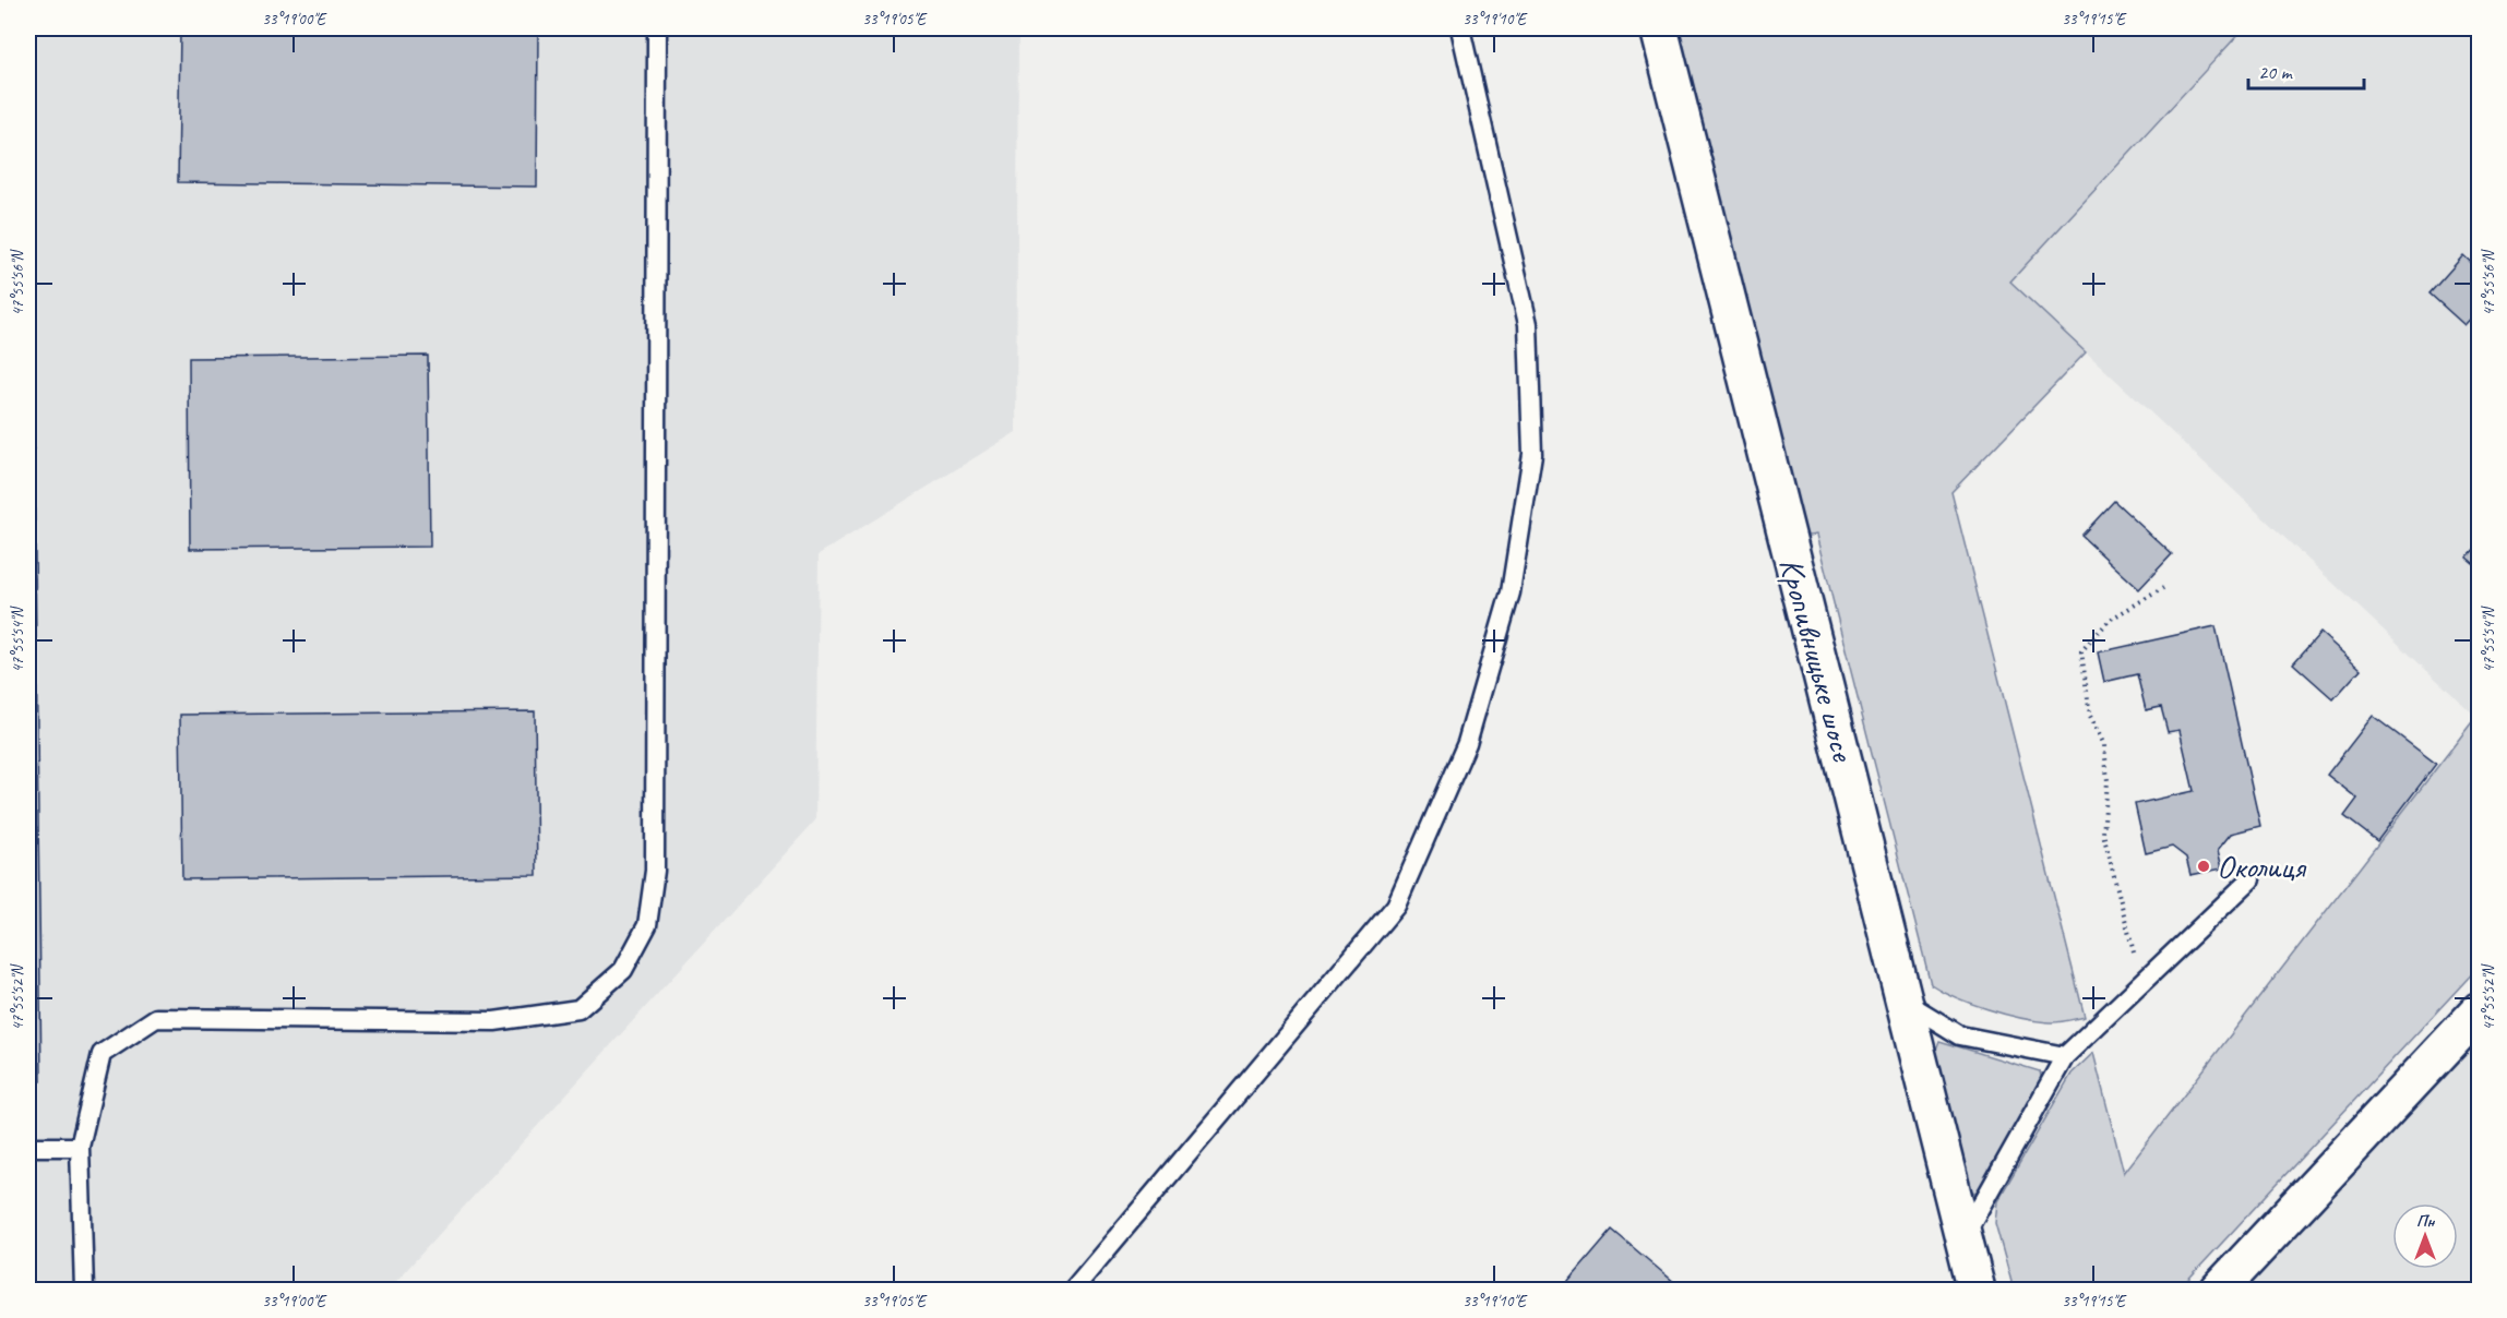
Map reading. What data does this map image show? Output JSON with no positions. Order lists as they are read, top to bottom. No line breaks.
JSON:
{"streets":{"main road":["Кропивницьке шосе"]},"places":["Околиця"],"scale_bar":"20 m","north":"top","coordinates":["33°19'00\"E","33°19'05\"E","33°19'10\"E","33°19'15\"E","47°55'56\"N","47°55'54\"N","47°55'52\"N"]}
